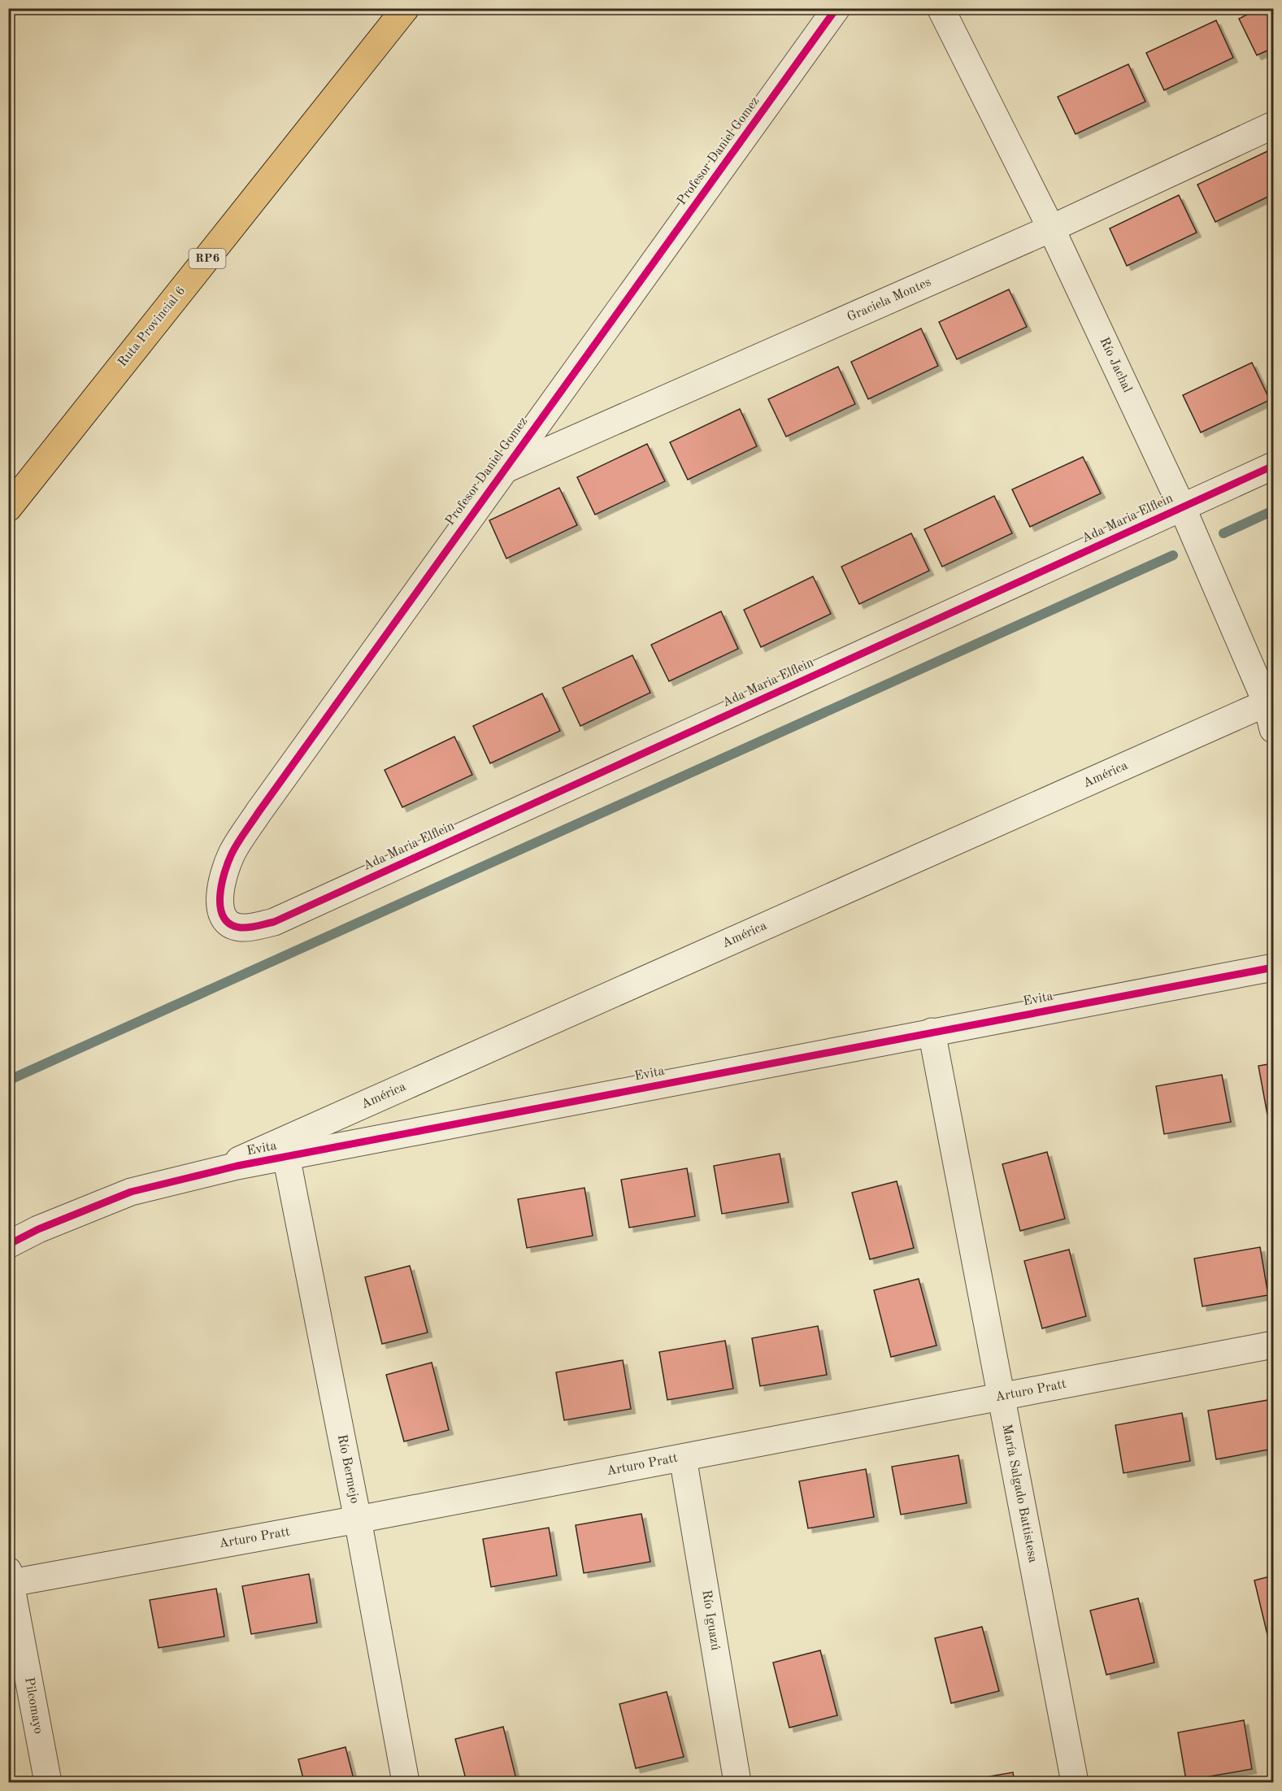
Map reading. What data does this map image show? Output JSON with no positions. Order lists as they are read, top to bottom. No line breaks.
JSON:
{"streets":{"main road":["RP6","Ruta Provincial 6"],"street":["Profesor Daniel Gomez","Graciela Montes","Río Jachal","Ada Maria Elflein","América","Evita","Arturo Pratt","Río Bermejo","María Salgado Battistesa","Río Iguazú","Pilcomayo"]},"crossings":[["Profesor Daniel Gomez","Graciela Montes"],["Profesor Daniel Gomez","Ada Maria Elflein"],["Graciela Montes","Río Jachal"],["Río Jachal","Ada Maria Elflein"],["Río Jachal","América"],["América","Evita"],["Evita","Río Bermejo"],["Evita","María Salgado Battistesa"],["Arturo Pratt","Río Bermejo"],["Arturo Pratt","María Salgado Battistesa"],["Arturo Pratt","Río Iguazú"],["Arturo Pratt","Pilcomayo"]]}
